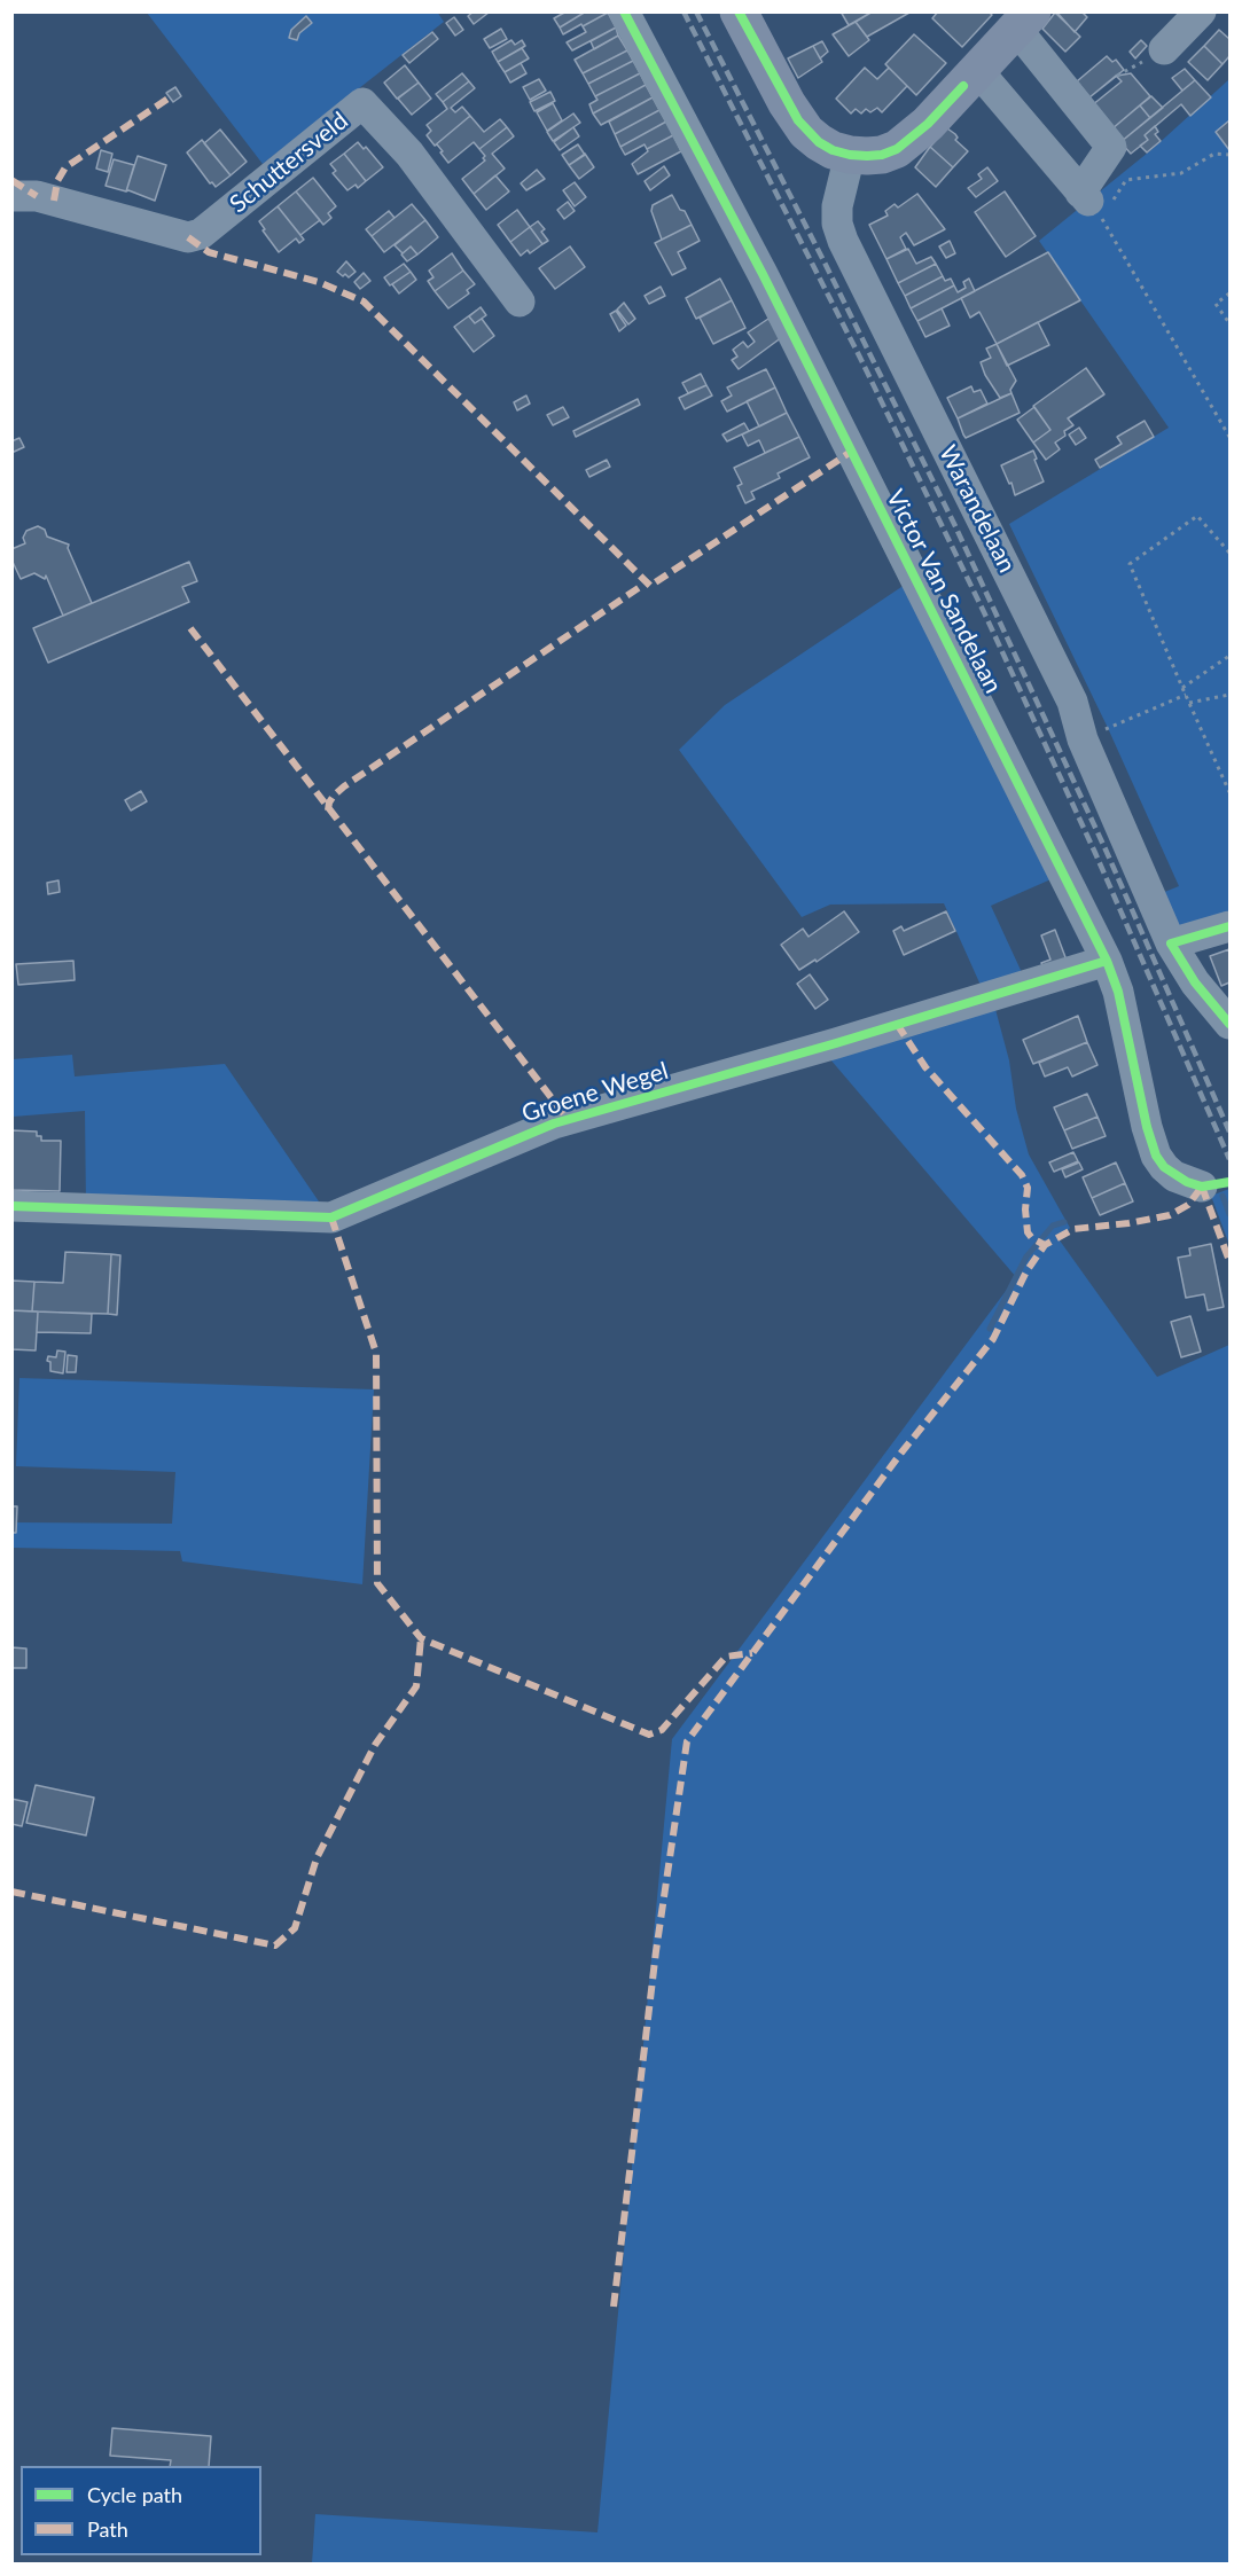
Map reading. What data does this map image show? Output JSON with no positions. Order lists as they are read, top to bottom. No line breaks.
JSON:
{"streets":{"street":["Schuttersveld","Warandelaan","Victor Van Sandelaan","Groene Wegel"]},"crossings":[["Victor Van Sandelaan","Groene Wegel"]],"legend":["Cycle path","Path"]}
